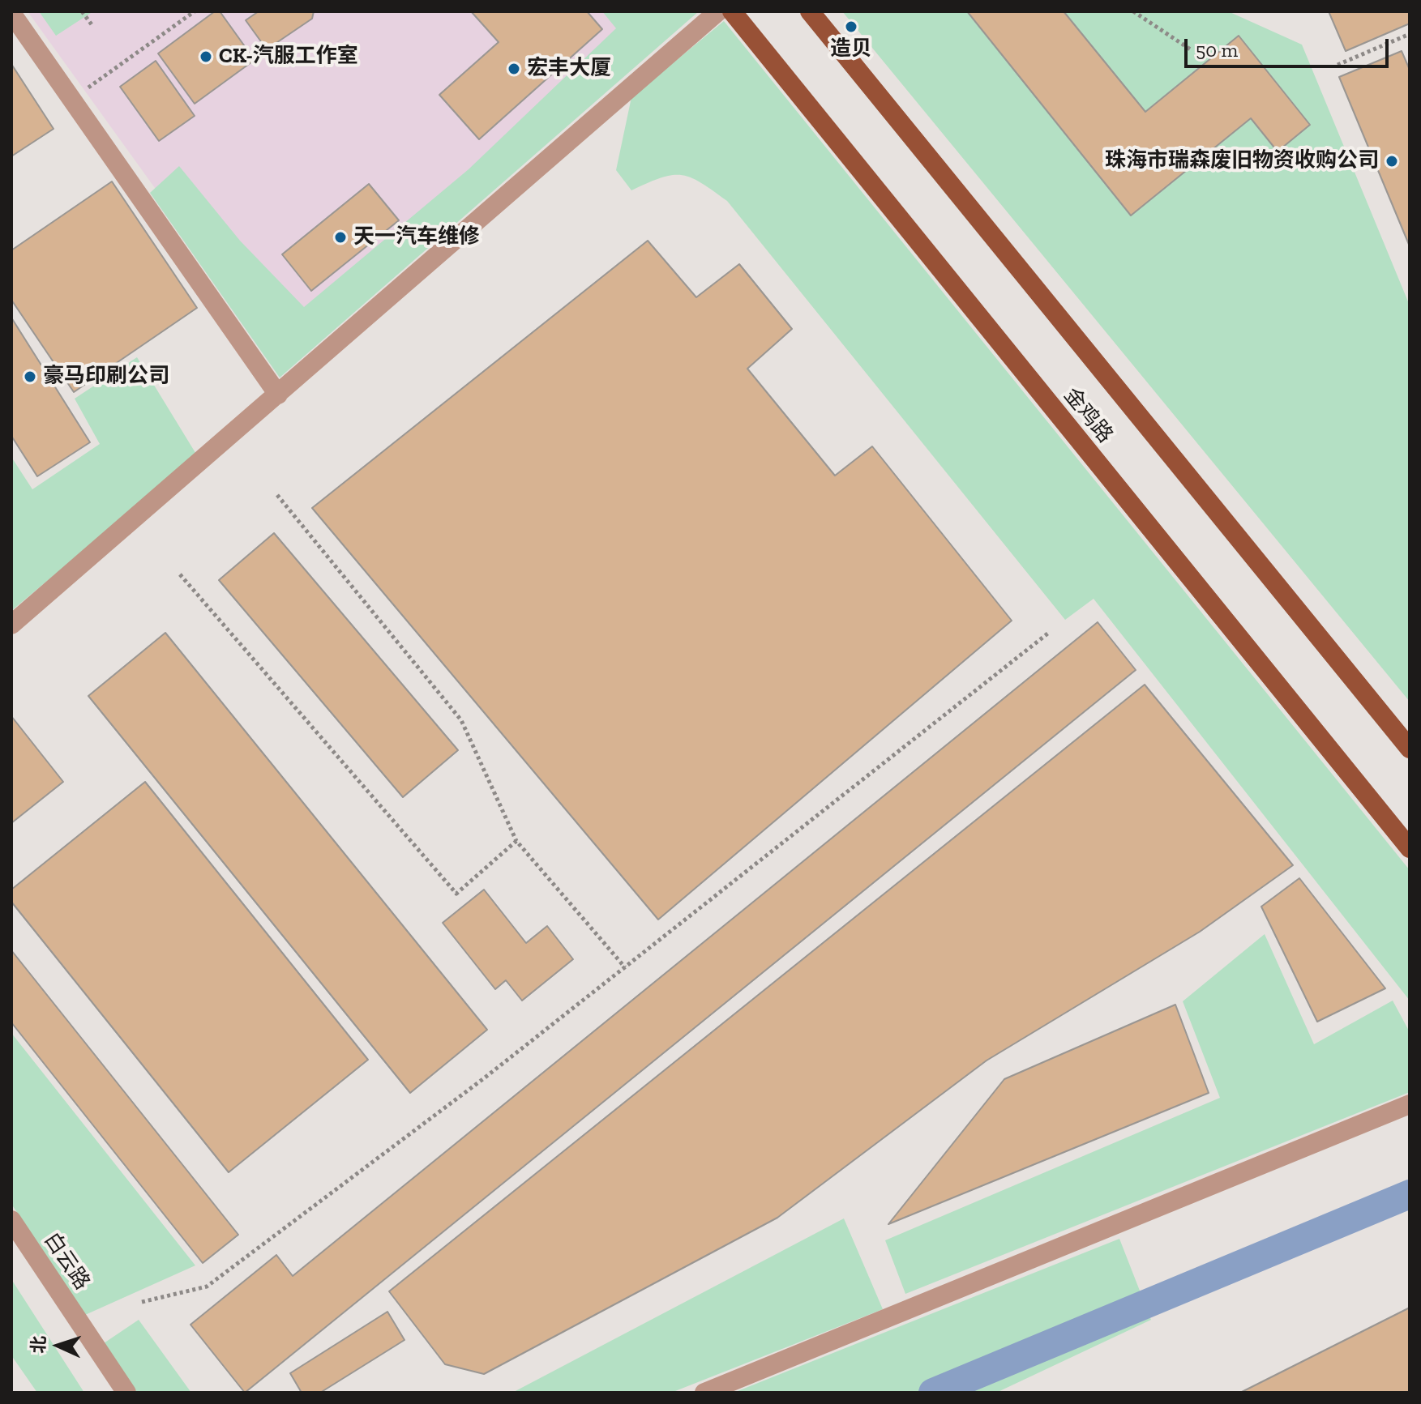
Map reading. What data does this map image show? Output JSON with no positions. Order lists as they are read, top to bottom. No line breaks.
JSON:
{"streets":{"main road":["金鸡路"],"street":["白云路"]},"places":["造贝","CK-汽服工作室","宏丰大厦","珠海市瑞森废旧物资收购公司","天一汽车维修","豪马印刷公司"],"scale_bar":"50 m","north":"left"}
